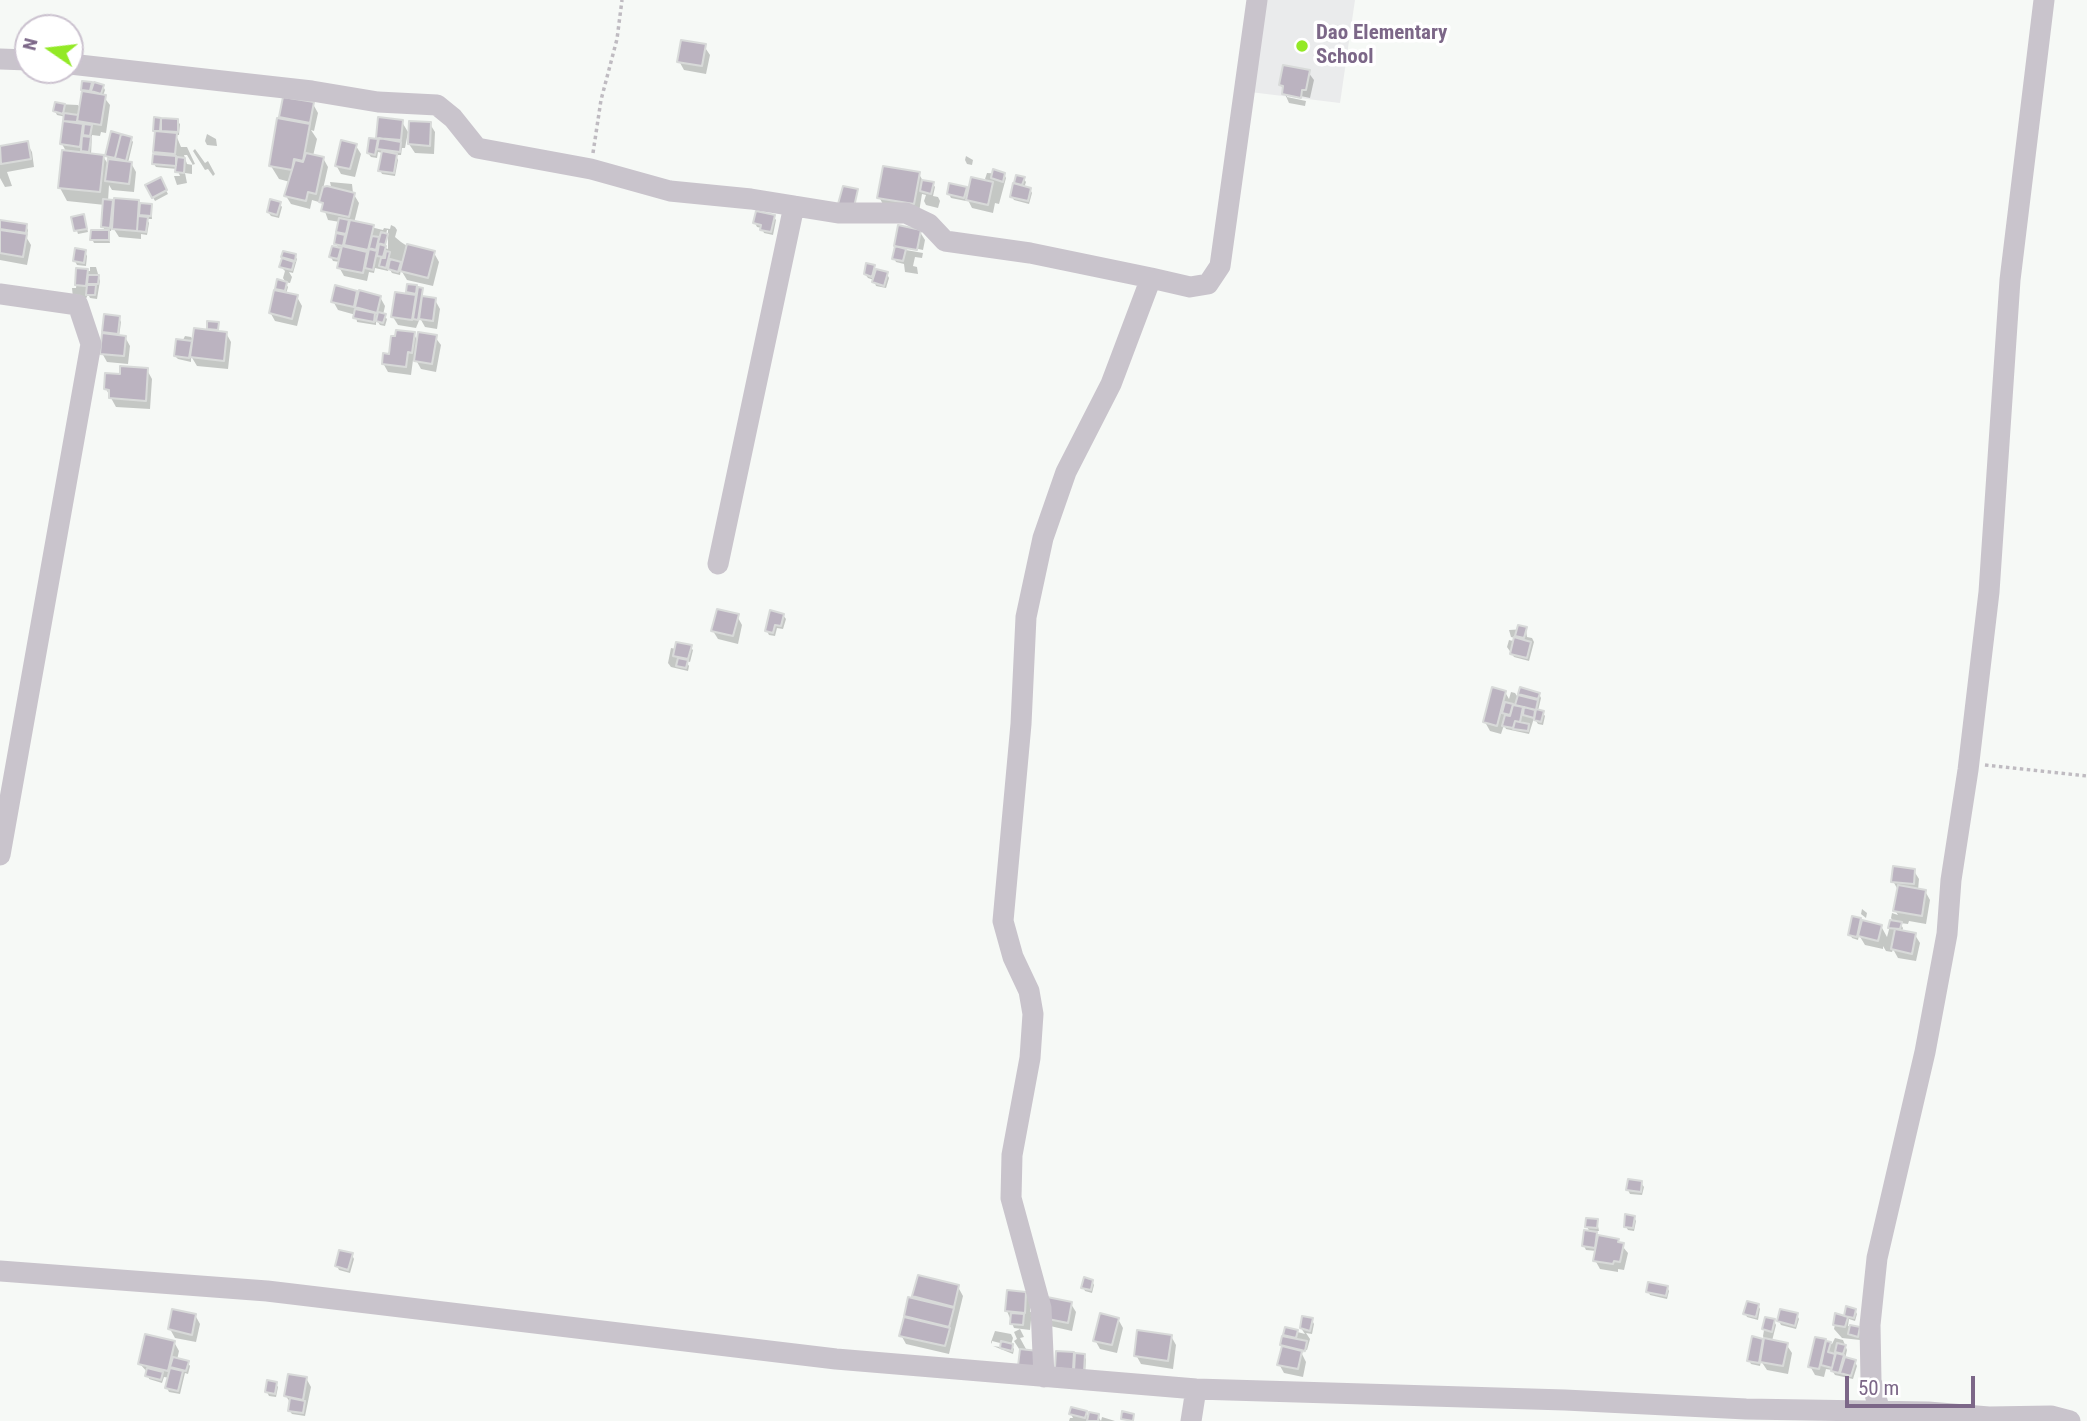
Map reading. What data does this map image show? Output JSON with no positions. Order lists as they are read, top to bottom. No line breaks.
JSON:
{"places":["Dao Elementary School"],"scale_bar":"50 m","north":"left"}
